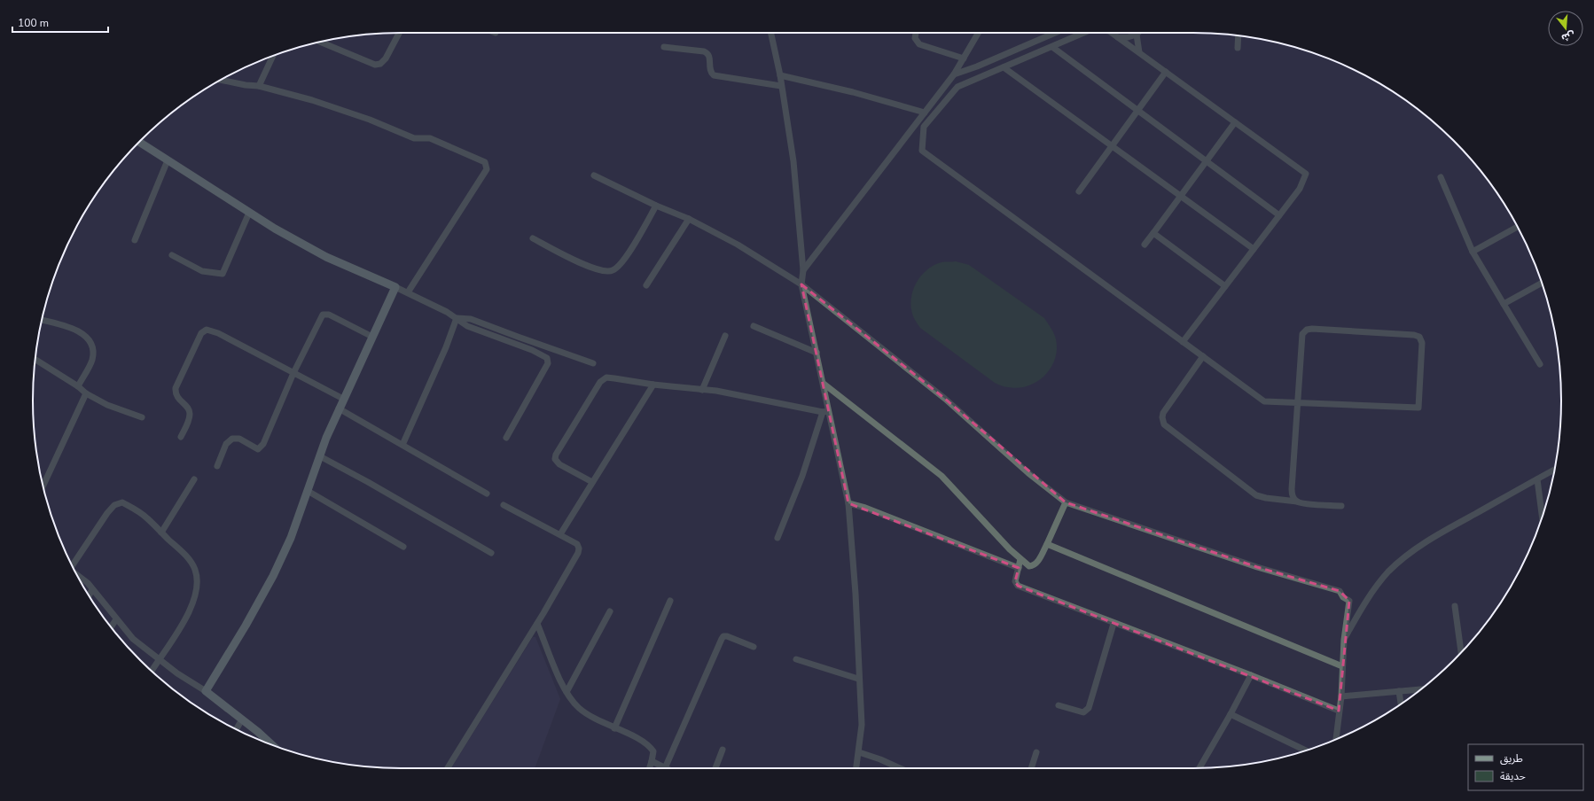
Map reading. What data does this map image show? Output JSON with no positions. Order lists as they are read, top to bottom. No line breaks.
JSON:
{"legend":["طريق","حديقة"],"scale_bar":"100 m","north":"bottom"}
